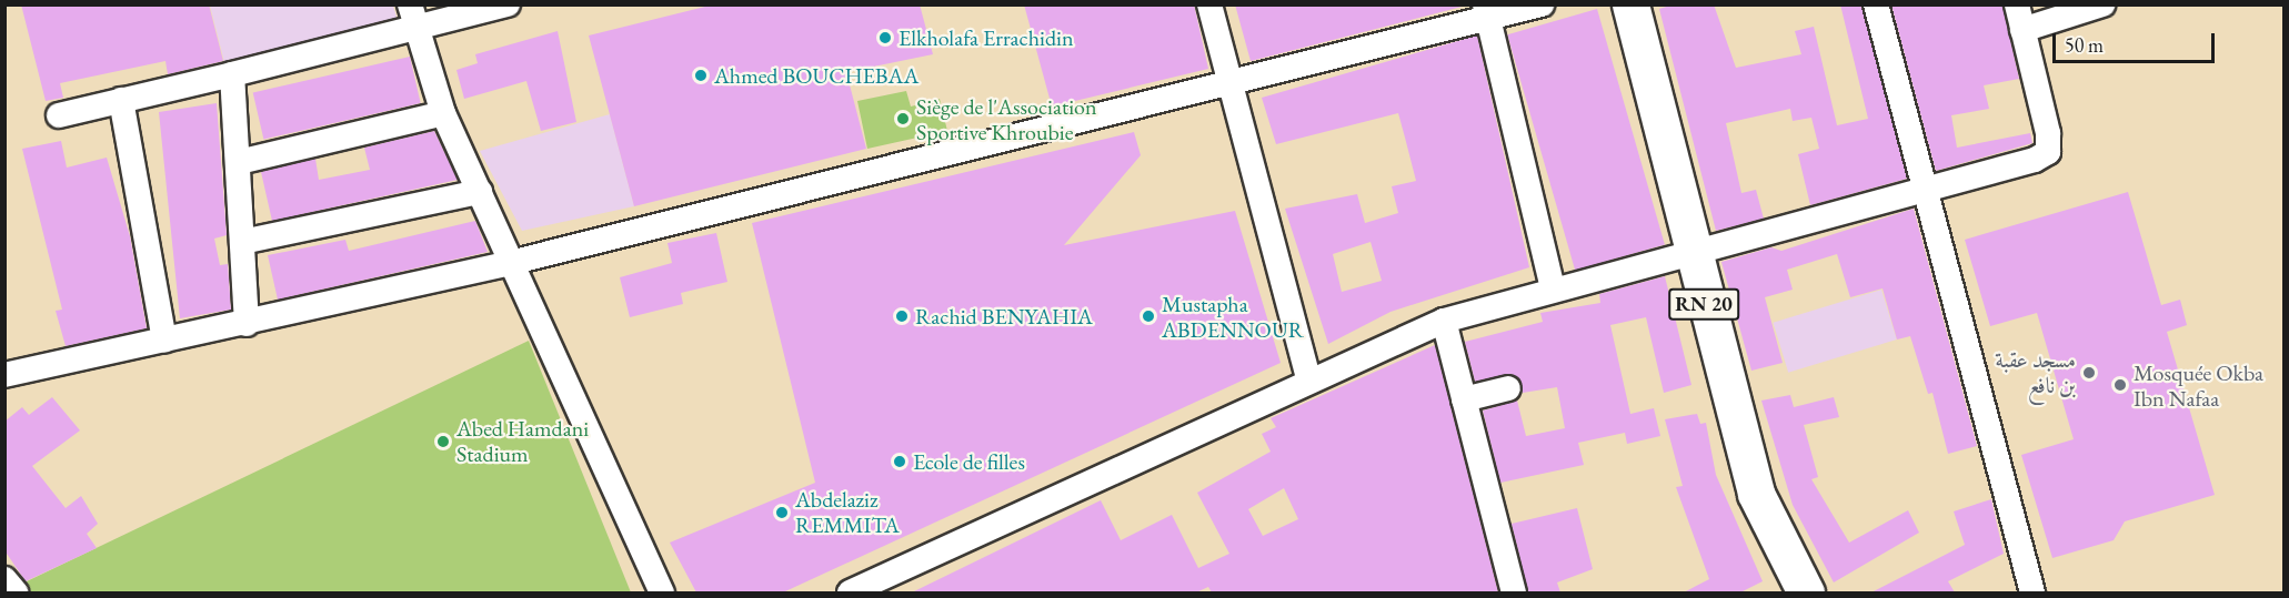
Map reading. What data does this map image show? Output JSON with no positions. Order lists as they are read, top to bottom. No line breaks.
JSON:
{"streets":{"main road":["RN 20"]},"places":["Elkholafa Errachidin","Ahmed BOUCHEBAA","Siège de l'Association Sportive Khroubie","Rachid BENYAHIA","Mustapha ABDENNOUR","مسجد عقبة بن نافع","Mosquée Okba Ibn Nafaa","Abed Hamdani Stadium","Ecole de filles","Abdelaziz REMMITA"],"scale_bar":"50 m"}
